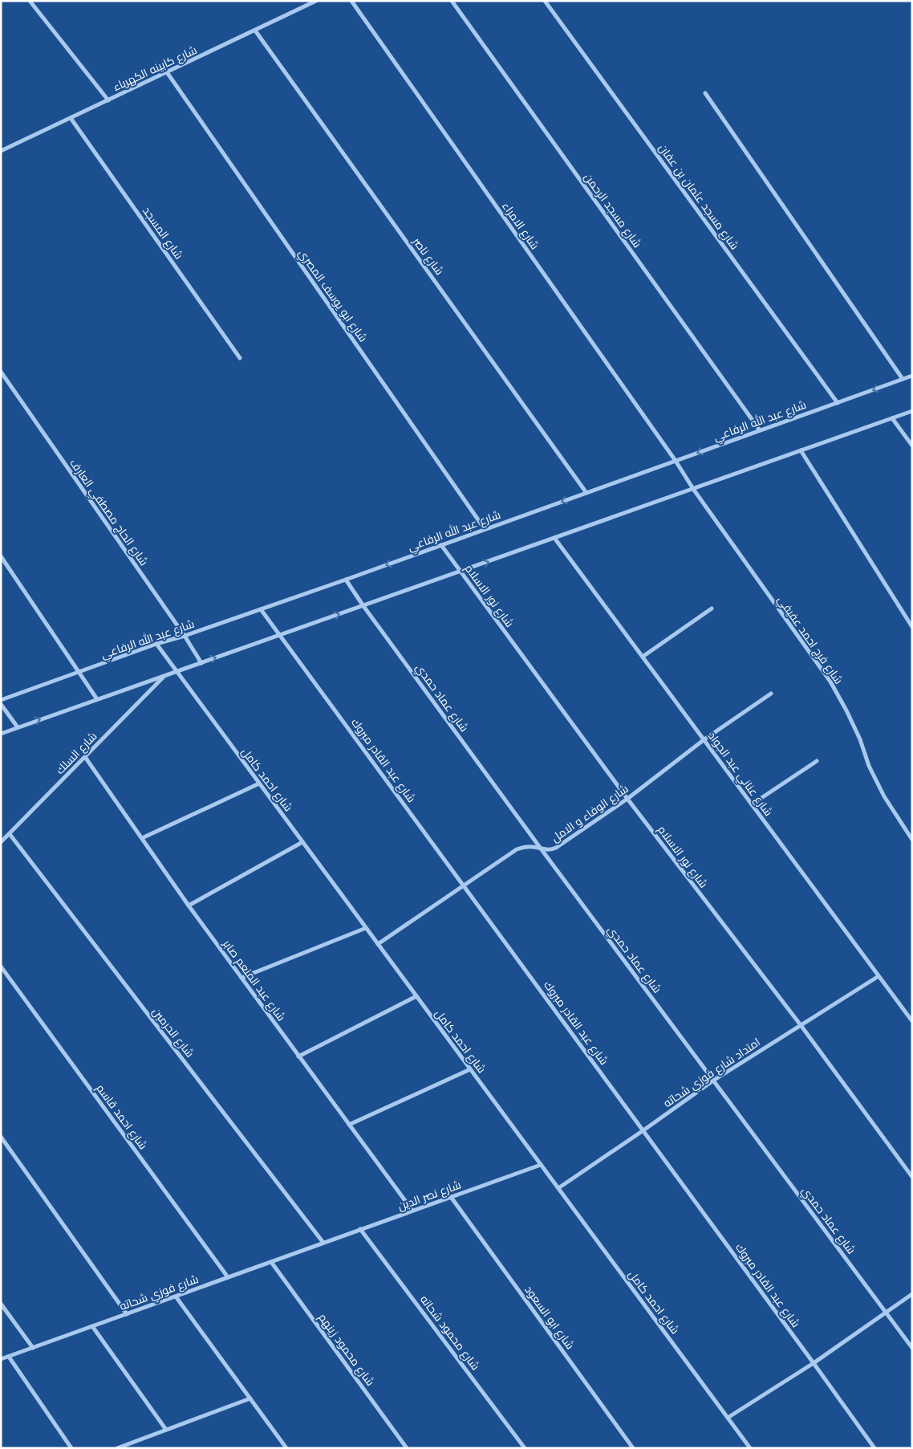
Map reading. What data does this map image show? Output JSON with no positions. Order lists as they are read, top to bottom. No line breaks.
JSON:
{"streets":{"street":["شارع كابينه الكهرباء","شارع مسجد عثمان بن عفان","شارع مسجد الرحمن","شارع الامراء","شارع المسجد","شارع ناصر","شارع ابو يوسف المصري","شارع عبد الله الرفاعي","شارع الحاج مصطفي العارف","شارع نور الاسلام","شارع فرج احمد عفيفي","شارع عماد حمدي","شارع السلك","شارع عبد القادر مبروك","شارع عناني عبد الجواد","شارع احمد كامل","شارع الوفاء و الامل","شارع عبد المنعم صابر","شارع الحرمين","امتداد شارع فوزي شحاته","شارع احمد قاسم","شارع نصر الدين","شارع فوزي شحاته","شارع ابو السعود","شارع محمود شحاته","شارع محمود زينهم"]},"crossings":[["شارع كابينه الكهرباء","شارع المسجد"],["شارع كابينه الكهرباء","شارع ناصر"],["شارع كابينه الكهرباء","شارع ابو يوسف المصري"],["شارع مسجد عثمان بن عفان","شارع عبد الله الرفاعي"],["شارع مسجد الرحمن","شارع عبد الله الرفاعي"],["شارع الامراء","شارع عبد الله الرفاعي"],["شارع الامراء","شارع فرج احمد عفيفي"],["شارع ناصر","شارع عبد الله الرفاعي"],["شارع ابو يوسف المصري","شارع عبد الله الرفاعي"],["شارع عبد الله الرفاعي","شارع الحاج مصطفي العارف"],["شارع عبد الله الرفاعي","شارع نور الاسلام"],["شارع عبد الله الرفاعي","شارع فرج احمد عفيفي"],["شارع عبد الله الرفاعي","شارع عماد حمدي"],["شارع عبد الله الرفاعي","شارع عبد القادر مبروك"],["شارع عبد الله الرفاعي","شارع احمد كامل"],["شارع نور الاسلام","شارع الوفاء و الامل"],["شارع نور الاسلام","امتداد شارع فوزي شحاته"],["شارع عماد حمدي","شارع الوفاء و الامل"],["شارع عماد حمدي","امتداد شارع فوزي شحاته"],["شارع السلك","شارع عبد المنعم صابر"],["شارع السلك","شارع الحرمين"],["شارع عبد القادر مبروك","شارع الوفاء و الامل"],["شارع عبد القادر مبروك","امتداد شارع فوزي شحاته"],["شارع عناني عبد الجواد","شارع الوفاء و الامل"],["شارع عناني عبد الجواد","امتداد شارع فوزي شحاته"],["شارع احمد كامل","شارع الوفاء و الامل"],["شارع احمد كامل","امتداد شارع فوزي شحاته"],["شارع احمد كامل","شارع نصر الدين"],["شارع عبد المنعم صابر","شارع نصر الدين"],["شارع الحرمين","شارع نصر الدين"],["شارع الحرمين","شارع فوزي شحاته"],["شارع احمد قاسم","شارع فوزي شحاته"],["شارع نصر الدين","شارع فوزي شحاته"],["شارع نصر الدين","شارع ابو السعود"],["شارع نصر الدين","شارع محمود شحاته"],["شارع فوزي شحاته","شارع محمود زينهم"]]}
